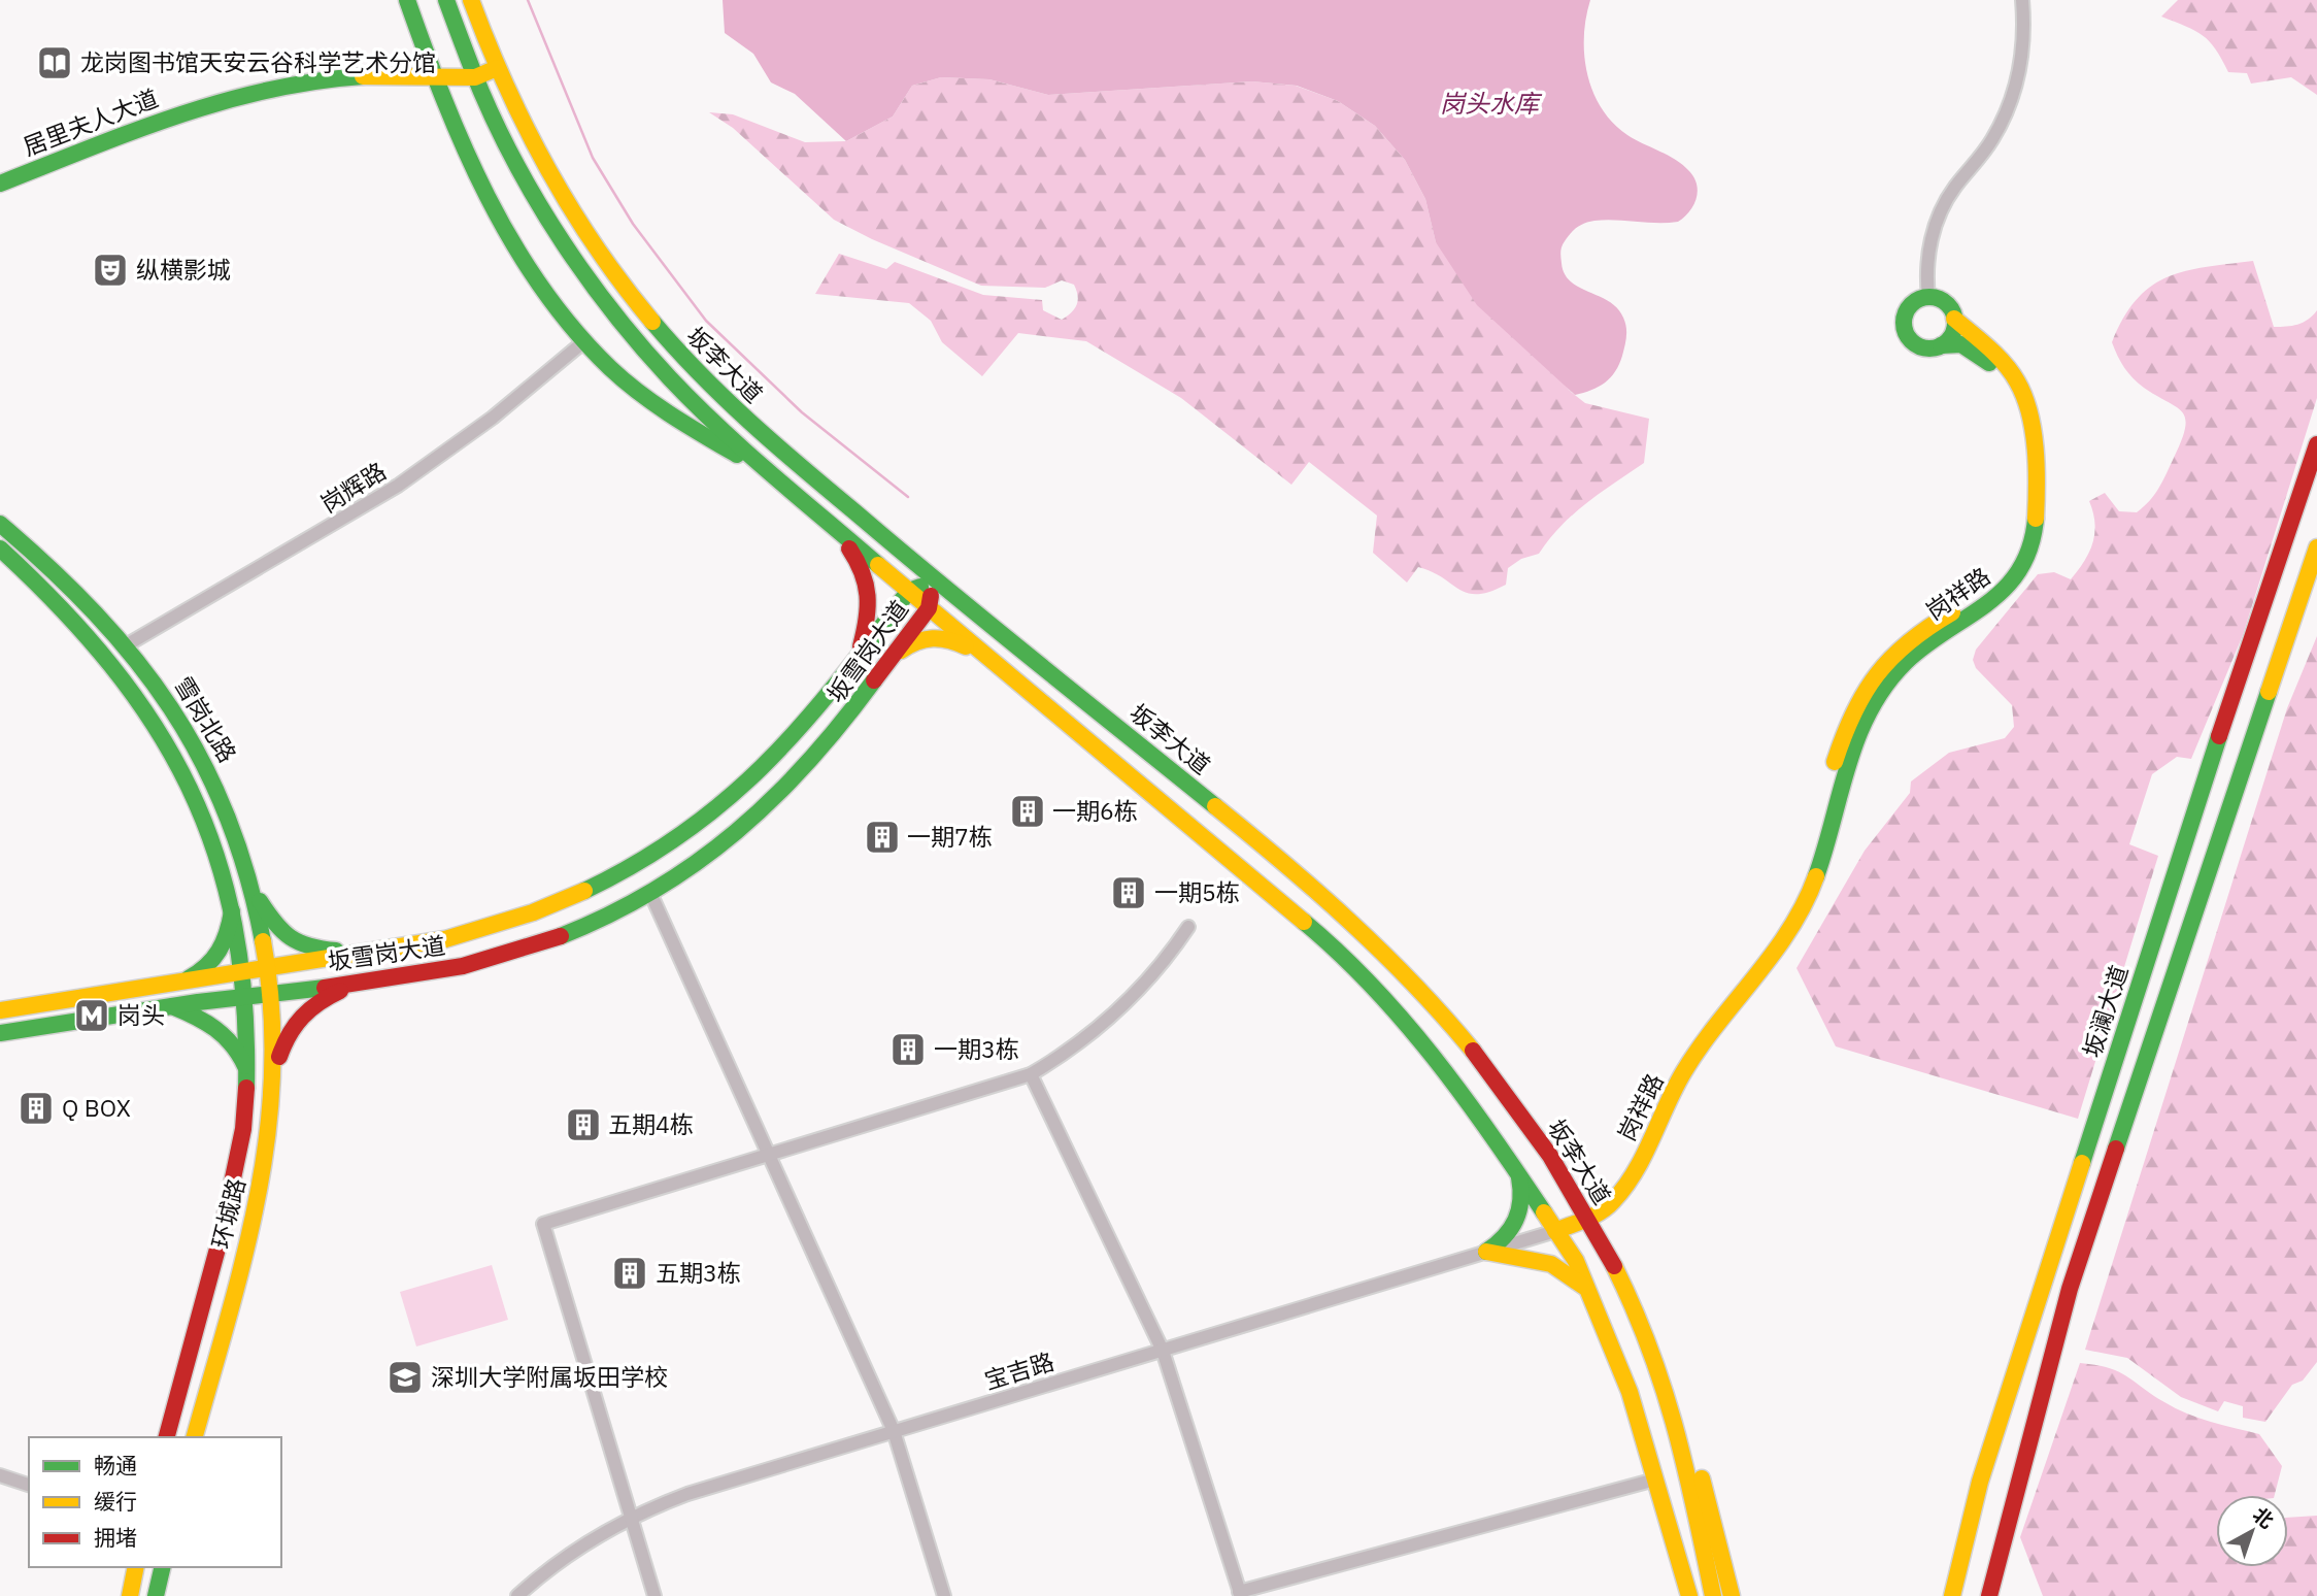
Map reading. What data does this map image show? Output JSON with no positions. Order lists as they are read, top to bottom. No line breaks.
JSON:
{"streets":{"main road":["居里夫人大道","坂李大道","岗祥路","坂雪岗大道","雪岗北路","坂澜大道","环城路"],"street":["岗辉路","宝吉路"]},"crossings":[["居里夫人大道","坂李大道"],["坂李大道","岗祥路"],["坂李大道","坂雪岗大道"],["坂李大道","宝吉路"],["岗辉路","雪岗北路"],["岗祥路","宝吉路"],["坂雪岗大道","雪岗北路"],["坂雪岗大道","环城路"],["雪岗北路","环城路"]],"water":["岗头水库"],"places":{"library":["龙岗图书馆天安云谷科学艺术分馆"],"theatre":["纵横影城"],"building":["一期6栋","一期7栋","一期5栋","一期3栋","Q BOX","五期4栋","五期3栋"],"metro station":["岗头"],"school or university":["深圳大学附属坂田学校"]},"legend":["畅通","缓行","拥堵"],"north":"top right"}
